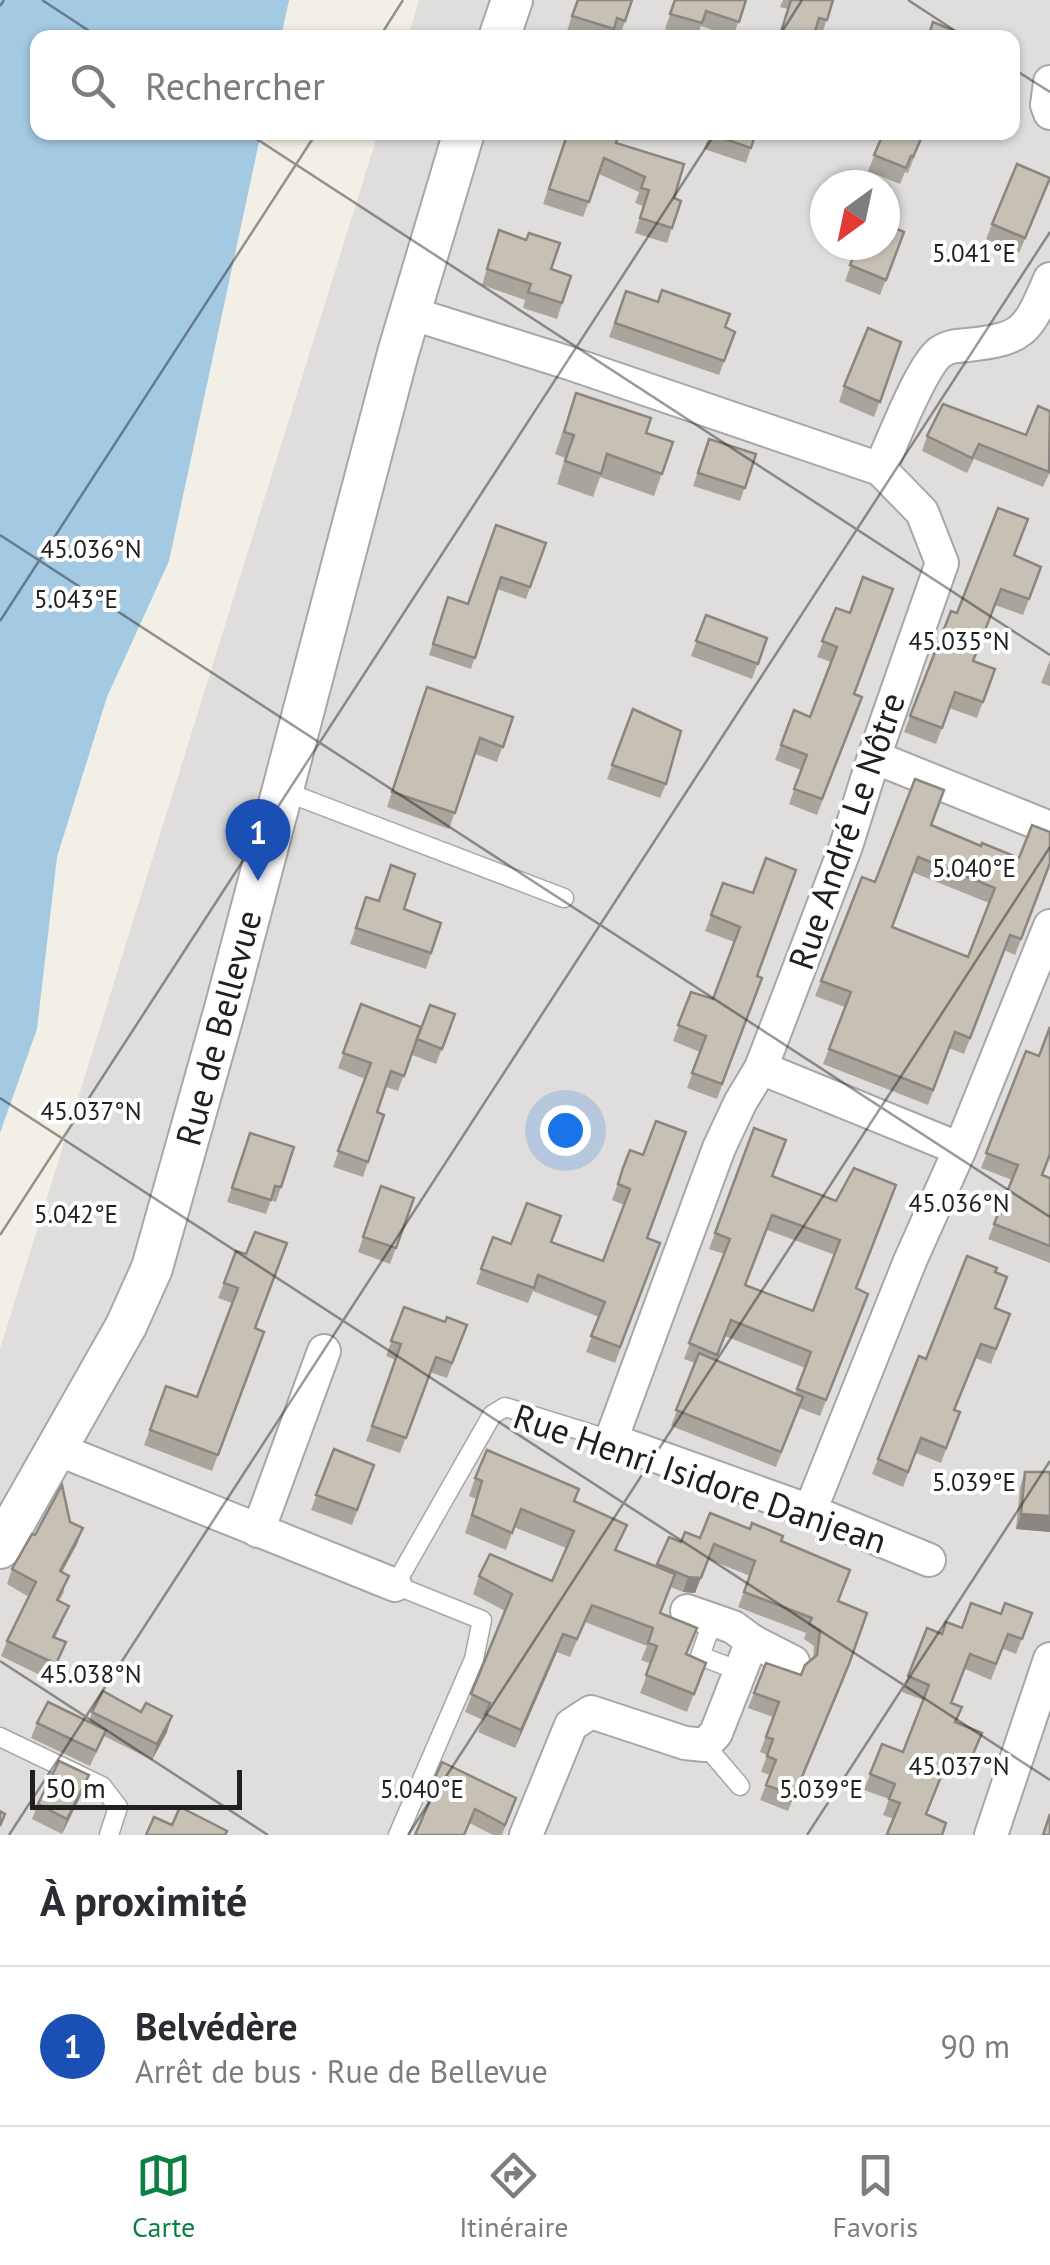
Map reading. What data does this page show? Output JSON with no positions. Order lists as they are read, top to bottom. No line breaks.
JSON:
{"streets":{"street":["Rue André Le Nôtre","Rue de Bellevue","Rue Henri Isidore Danjean"]},"crossings":[["Rue André Le Nôtre","Rue de Bellevue"],["Rue André Le Nôtre","Rue Henri Isidore Danjean"]],"scale_bar":"50 m","north":"bottom left","page":{"search":"Rechercher","pins":"1","scale":"50 m","heading":"À proximité","list":[{"mark":"1","name":"Belvédère","note":"Arrêt de bus · Rue de Bellevue","value":"90 m"}],"nav":["Carte","Itinéraire","Favoris"]},"coordinates":["5.041°E","45.036°N","5.043°E","45.035°N","5.040°E","45.037°N","5.042°E","5.039°E","45.038°N"]}
